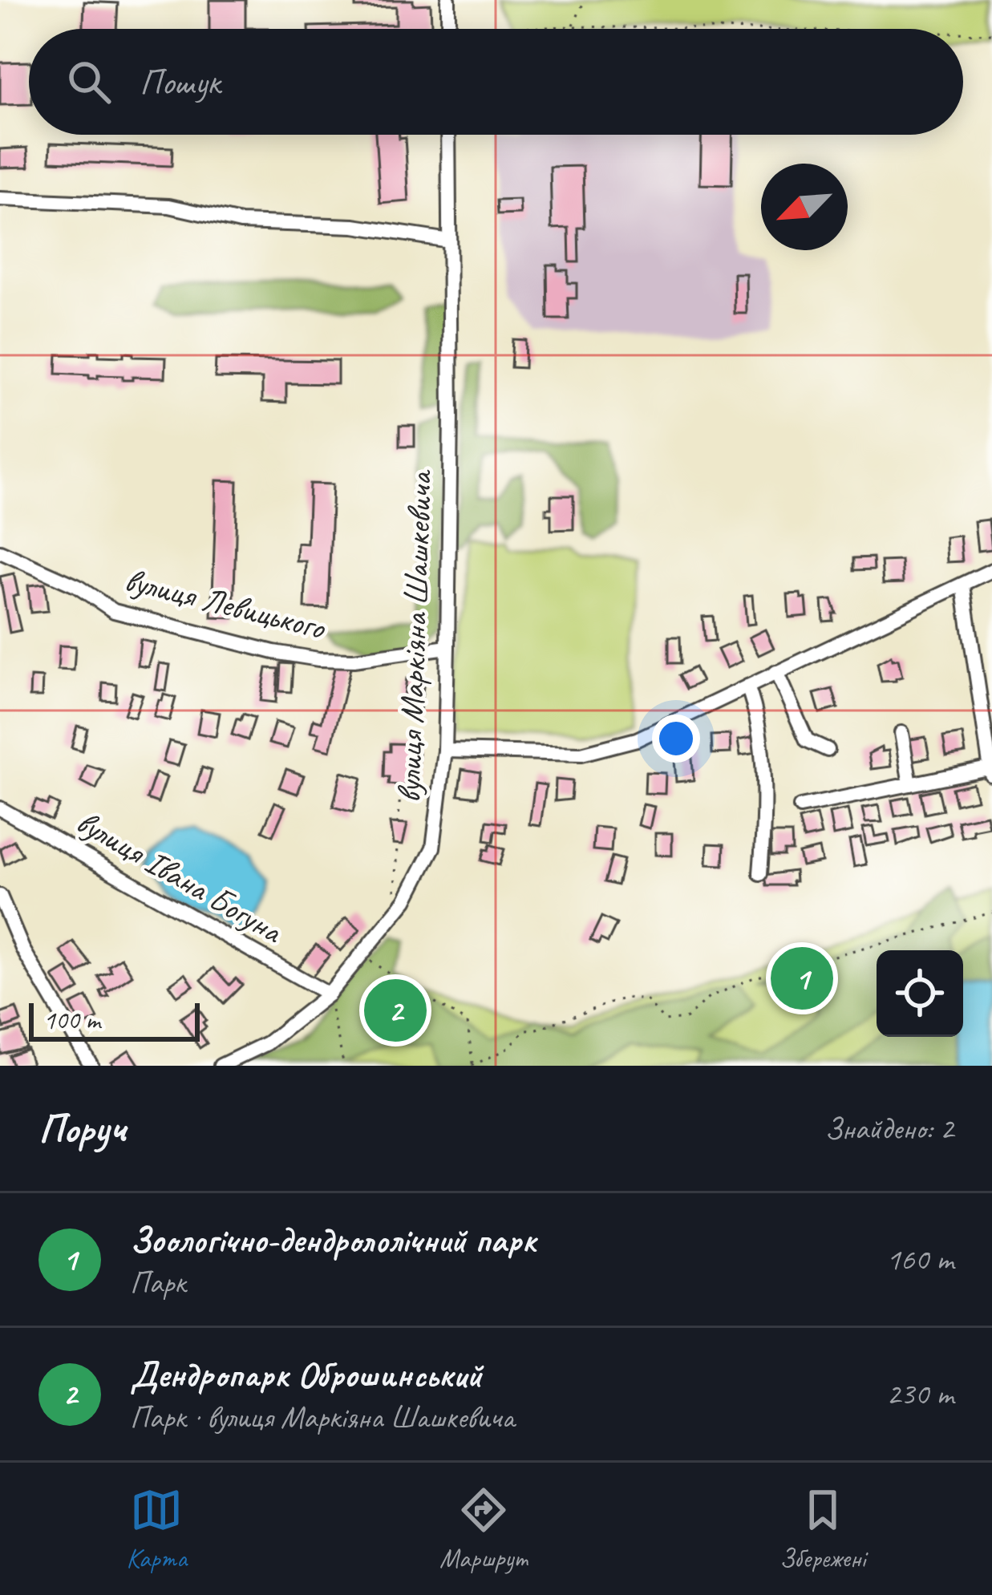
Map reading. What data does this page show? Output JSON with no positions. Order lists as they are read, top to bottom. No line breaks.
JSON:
{"streets":{"street":["вулиця Левицького","вулиця Маркіяна Шашкевича","вулиця Івана Богуна"]},"crossings":[["вулиця Левицького","вулиця Маркіяна Шашкевича"],["вулиця Маркіяна Шашкевича","вулиця Івана Богуна"]],"scale_bar":"100 m","north":"bottom left","page":{"search":"Пошук","pins":["1","2"],"scale":"100 m","heading":["Поруч","Знайдено: 2"],"list":[{"mark":"1","name":"Зоологічно-дендрололічний парк","note":"Парк","value":"160 m"},{"mark":"2","name":"Дендропарк Оброшинський","note":"Парк · вулиця Маркіяна Шашкевича","value":"230 m"}],"nav":["Карта","Маршрут","Збережені"]}}
